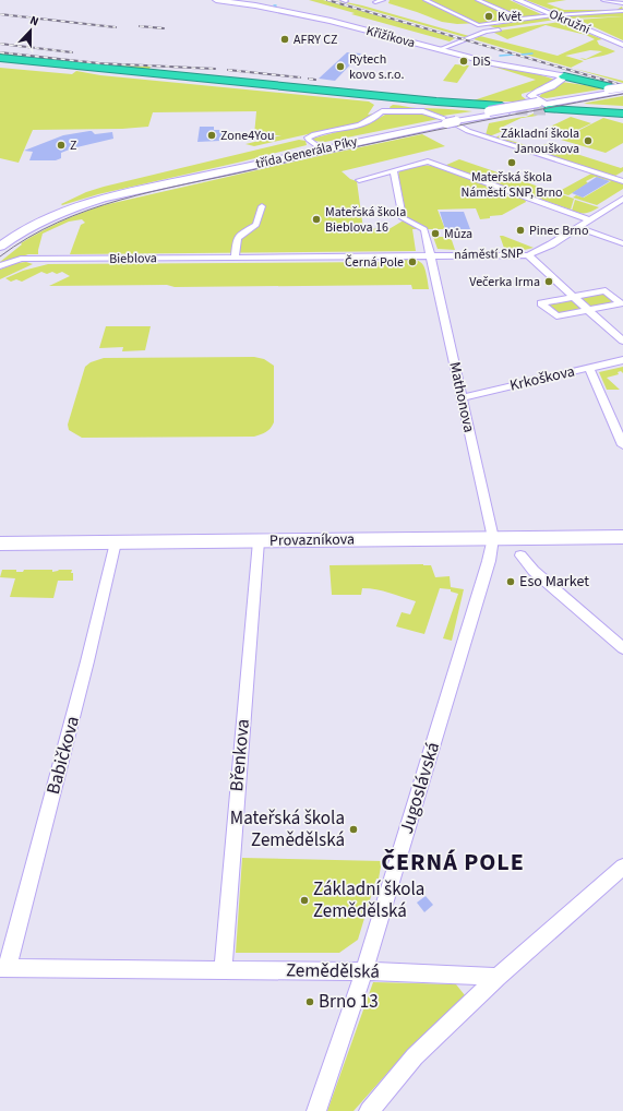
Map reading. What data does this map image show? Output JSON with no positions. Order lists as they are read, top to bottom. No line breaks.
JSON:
{"streets":{"main road":["Okružní","Křižíkova","třída Generála Píky","Provazníkova"],"street":["náměstí SNP","Bieblova","Krkoškova","Mathonova","Babičkova","Břenkova","Jugoslávská","Zemědělská"]},"crossings":[["náměstí SNP","Bieblova"],["náměstí SNP","Mathonova"],["Bieblova","Mathonova"],["Krkoškova","Mathonova"],["Mathonova","Provazníkova"],["Mathonova","Jugoslávská"],["Provazníkova","Babičkova"],["Provazníkova","Břenkova"],["Provazníkova","Jugoslávská"],["Babičkova","Zemědělská"],["Břenkova","Zemědělská"],["Jugoslávská","Zemědělská"]],"districts":["ČERNÁ POLE"],"places":["Květ","AFRY CZ","DiS","Rytech kovo s.r.o.","Zone4You","Základní škola Janouškova","Z","Mateřská škola Náměstí SNP, Brno","Mateřská škola Bieblova 16","Pinec Brno","Můza","Černá Pole","Večerka Irma","Eso Market","Mateřská škola Zemědělská","Základní škola Zemědělská","Brno 13"],"north":"top"}
